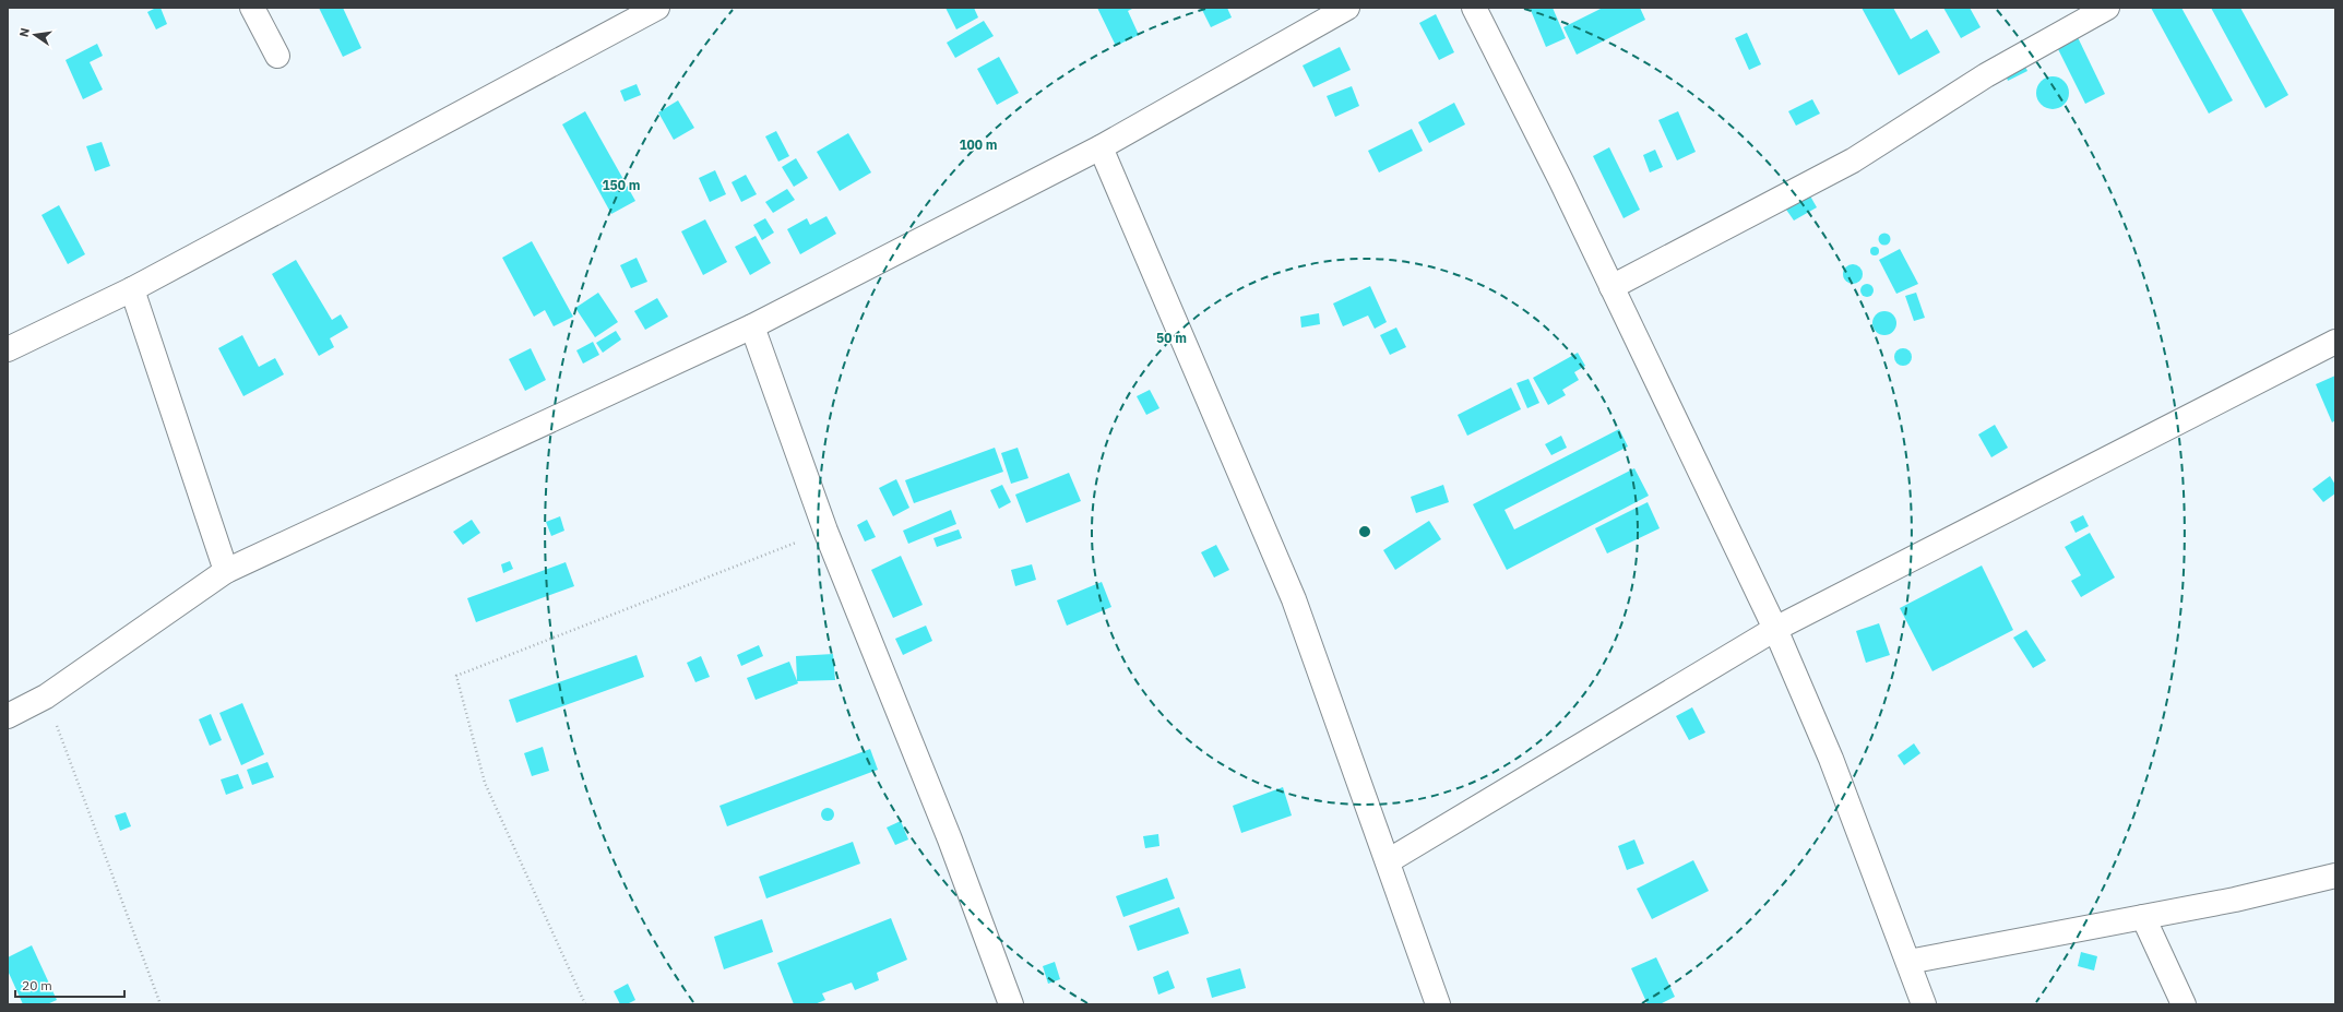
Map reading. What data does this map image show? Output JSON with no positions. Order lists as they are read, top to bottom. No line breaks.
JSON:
{"scale_bar":"20 m","north":"left","rings":["100 m","150 m","50 m"]}
